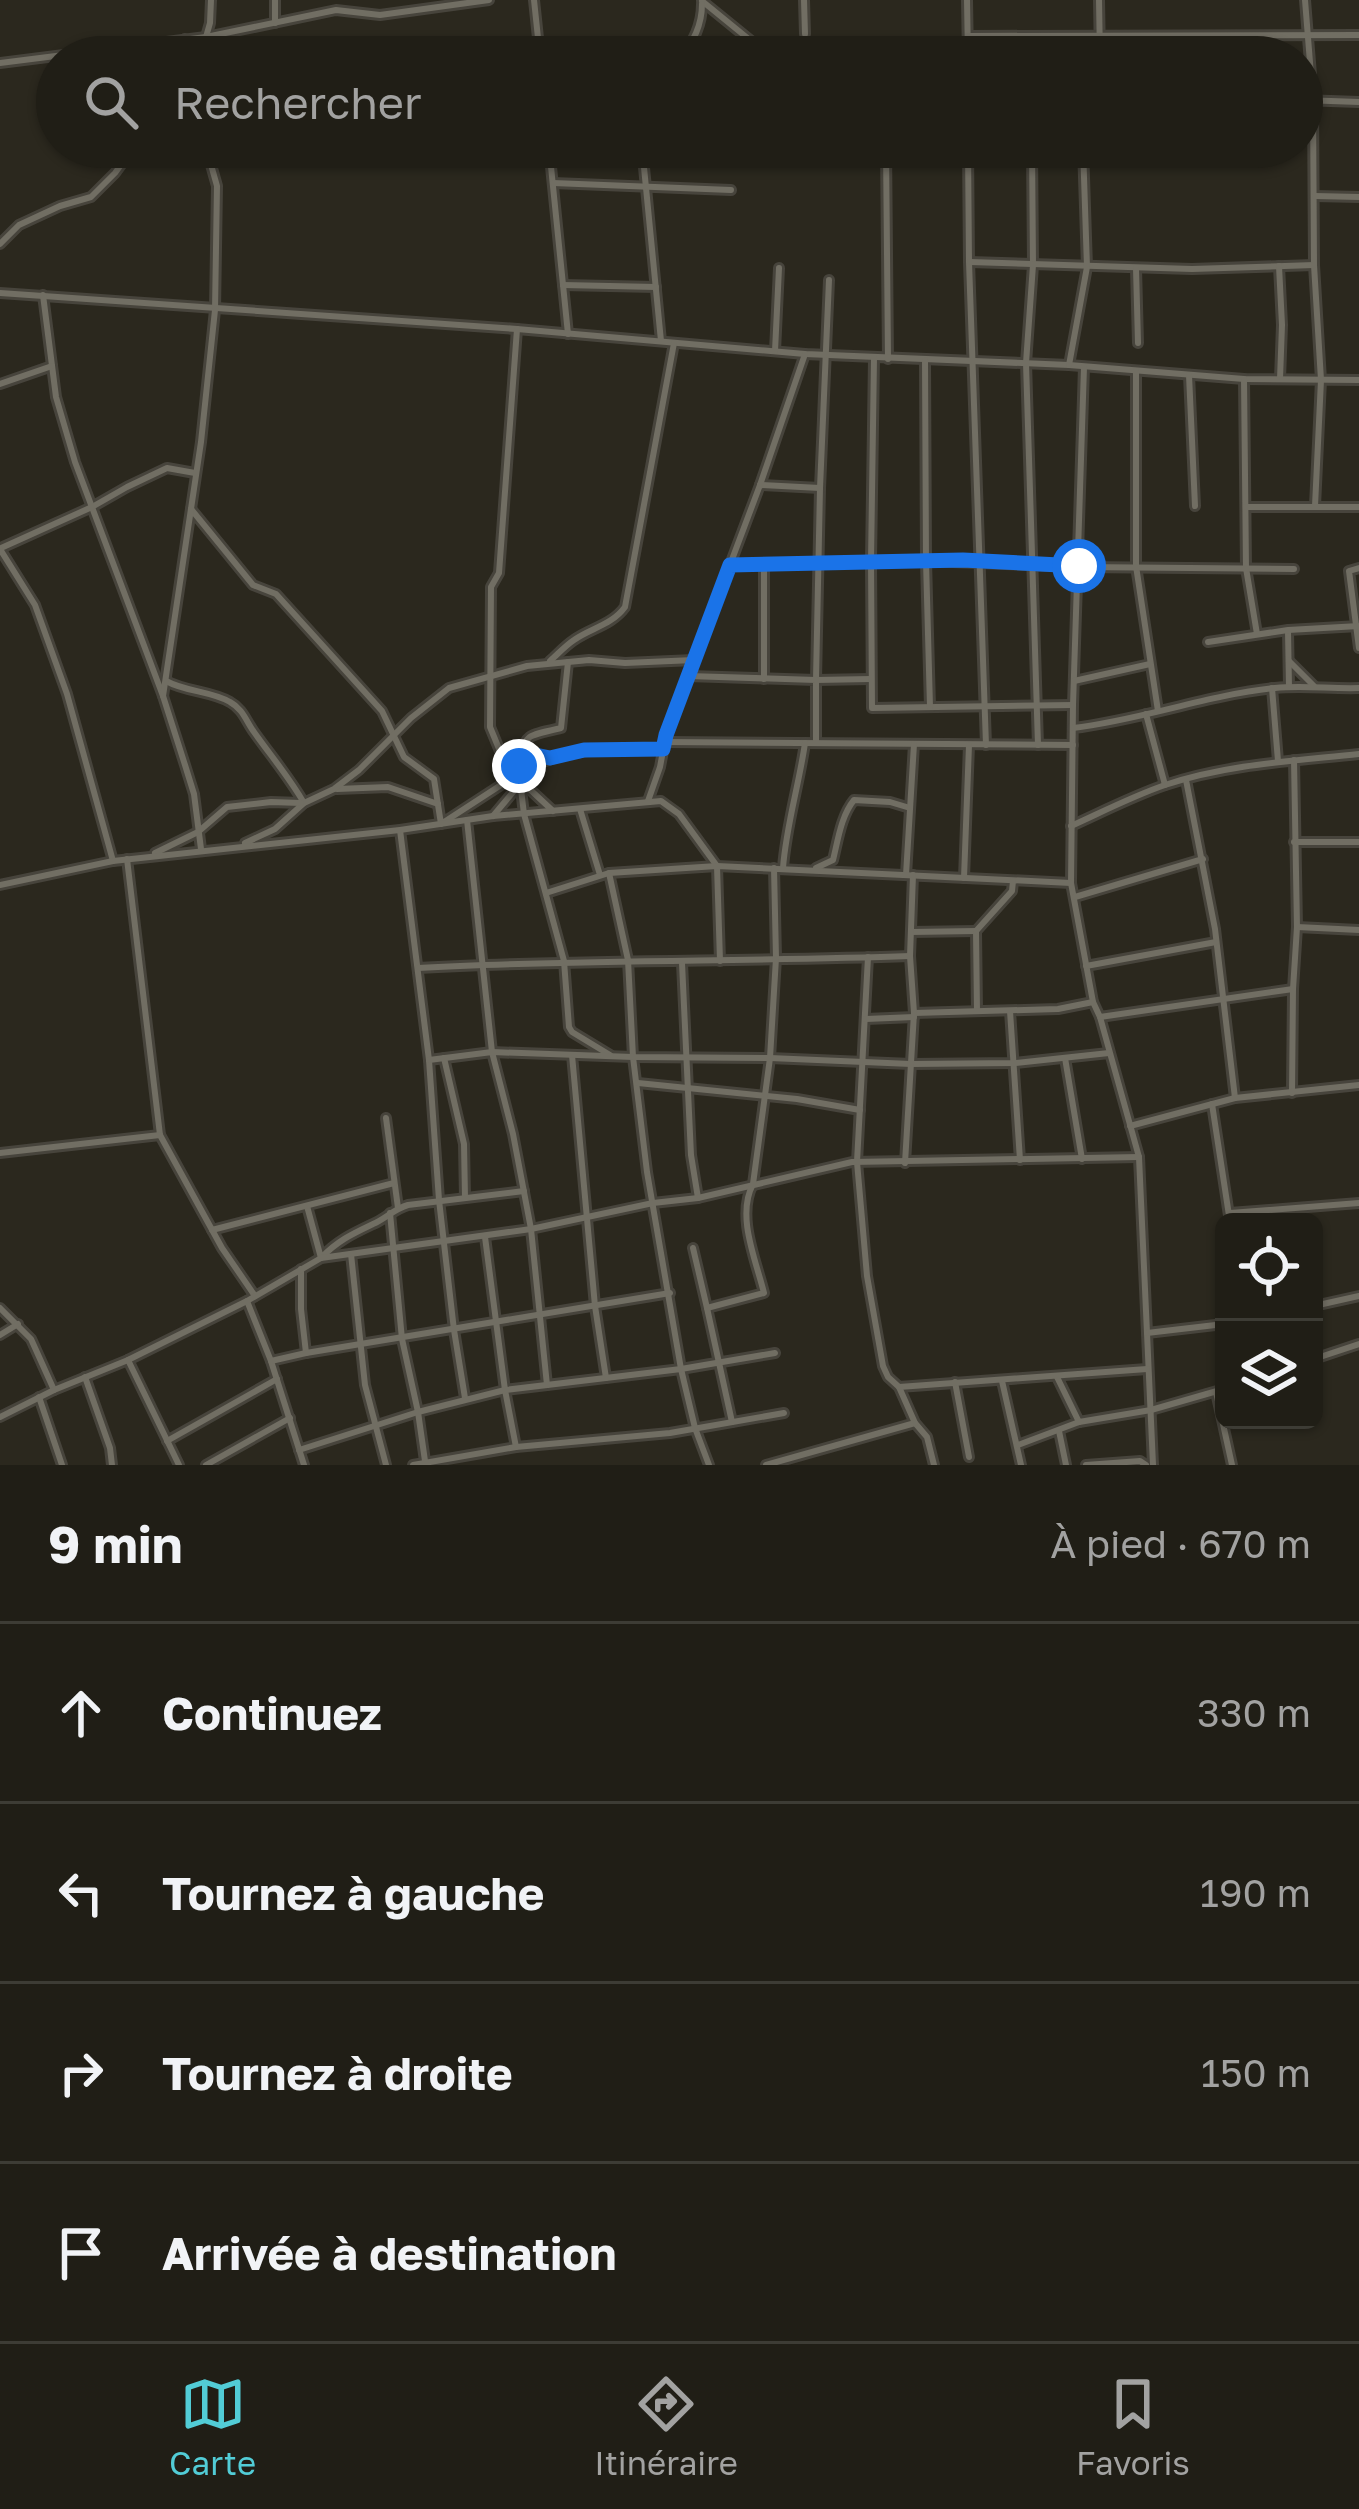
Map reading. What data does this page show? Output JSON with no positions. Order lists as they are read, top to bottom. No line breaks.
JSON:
{"page":{"search":"Rechercher","heading":["9 min","À pied · 670 m"],"list":[["Continuez","330 m"],["Tournez à gauche","190 m"],["Tournez à droite","150 m"],"Arrivée à destination"],"nav":["Carte","Itinéraire","Favoris"]}}
